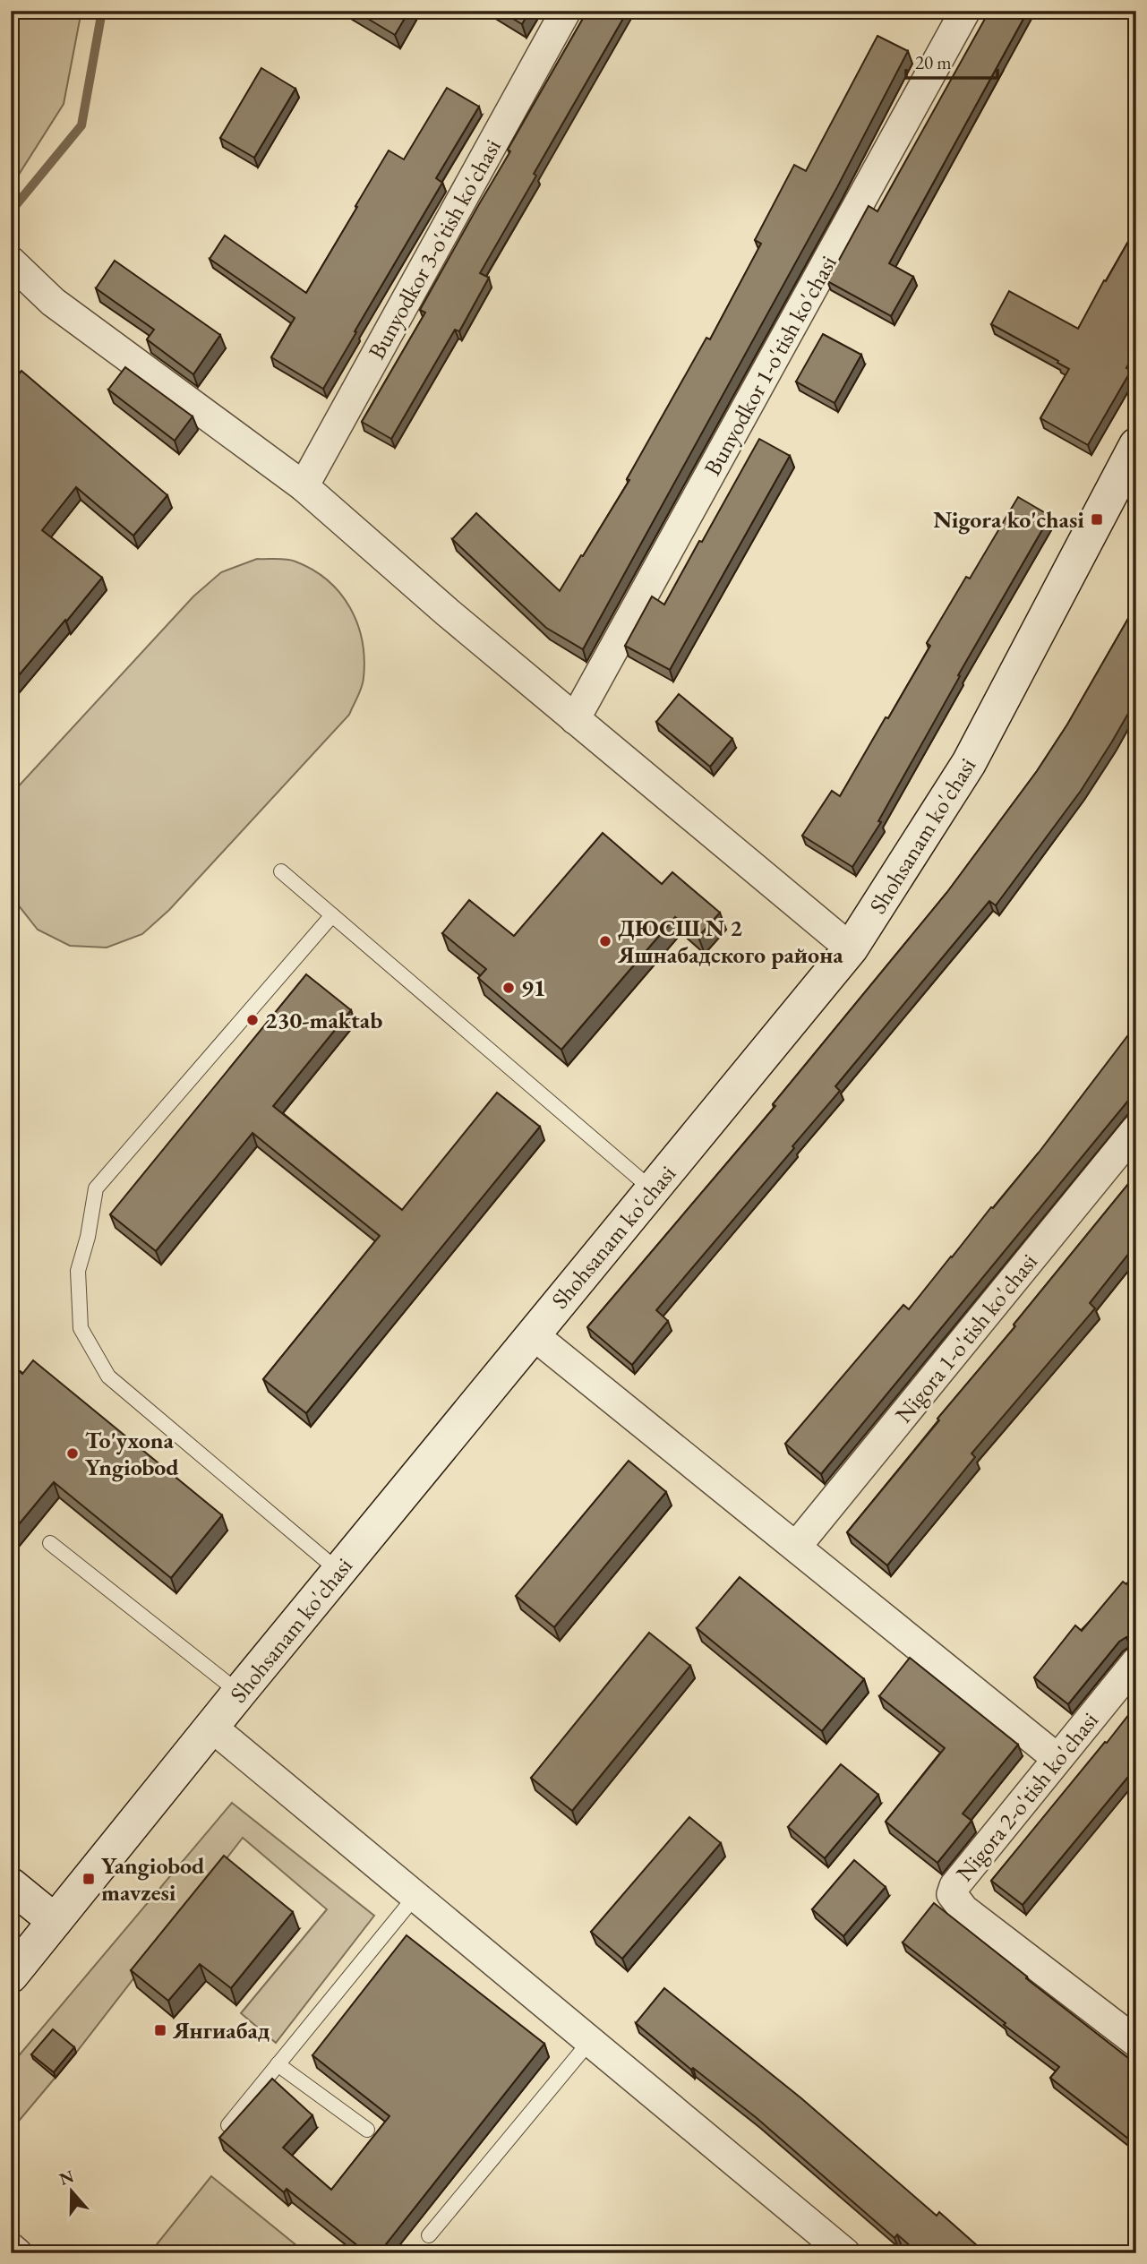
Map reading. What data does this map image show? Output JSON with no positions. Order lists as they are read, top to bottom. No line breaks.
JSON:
{"streets":{"street":["Bunyodkor 3-o'tish ko'chasi","Bunyodkor 1-o'tish ko'chasi","Shohsanam ko'chasi","Nigora 1-o'tish ko'chasi","Nigora 2-o'tish ko'chasi"]},"places":{"transit":["Nigora ko'chasi","Yangiobod mavzesi","Янгиабад"],"other":["ДЮСШ N 2 Яшнабадского района","91","230-maktab","To'yxona Yngiobod"]},"scale_bar":"20 m","north":"top"}
